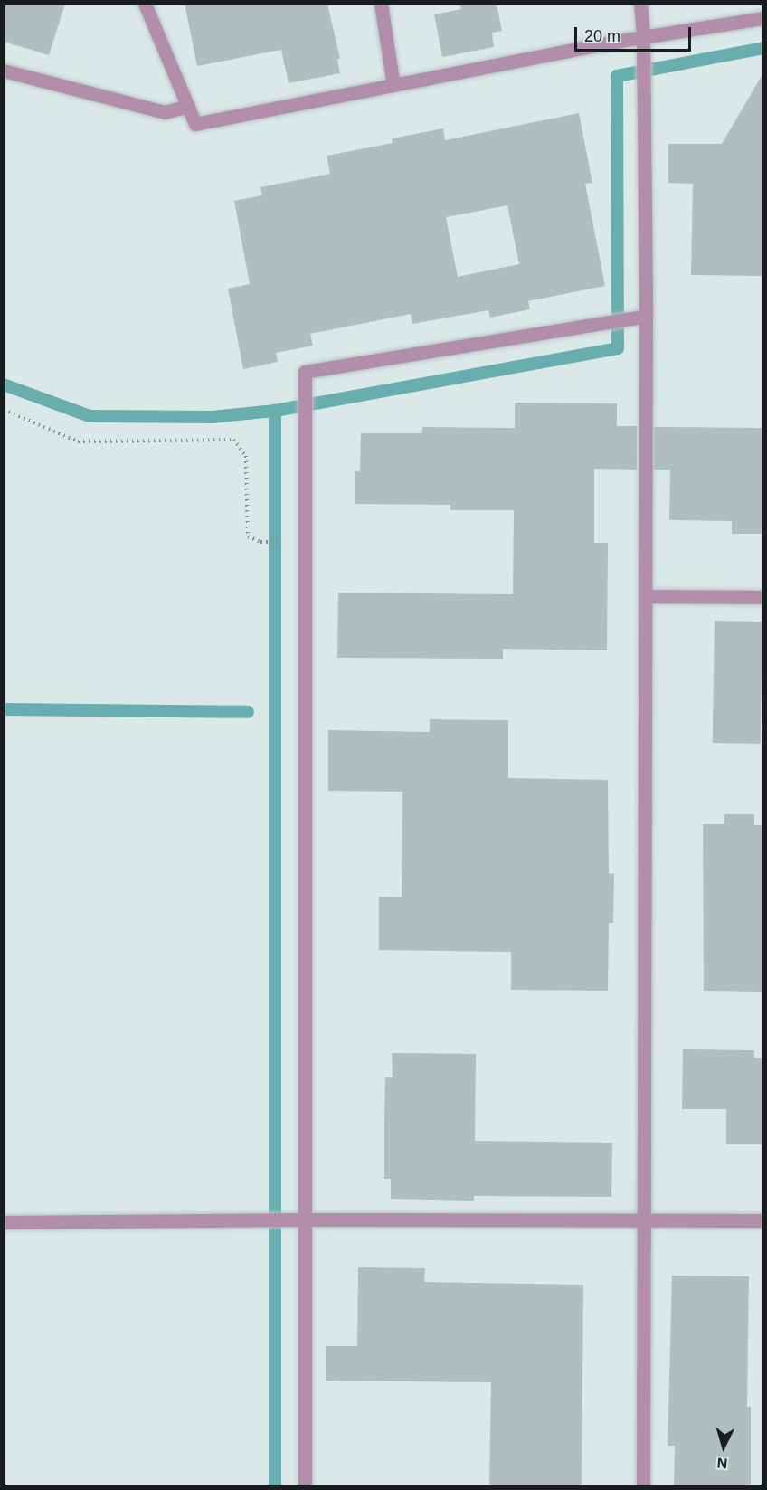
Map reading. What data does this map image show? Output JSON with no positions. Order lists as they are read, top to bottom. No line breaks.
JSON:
{"scale_bar":"20 m","north":"bottom"}
